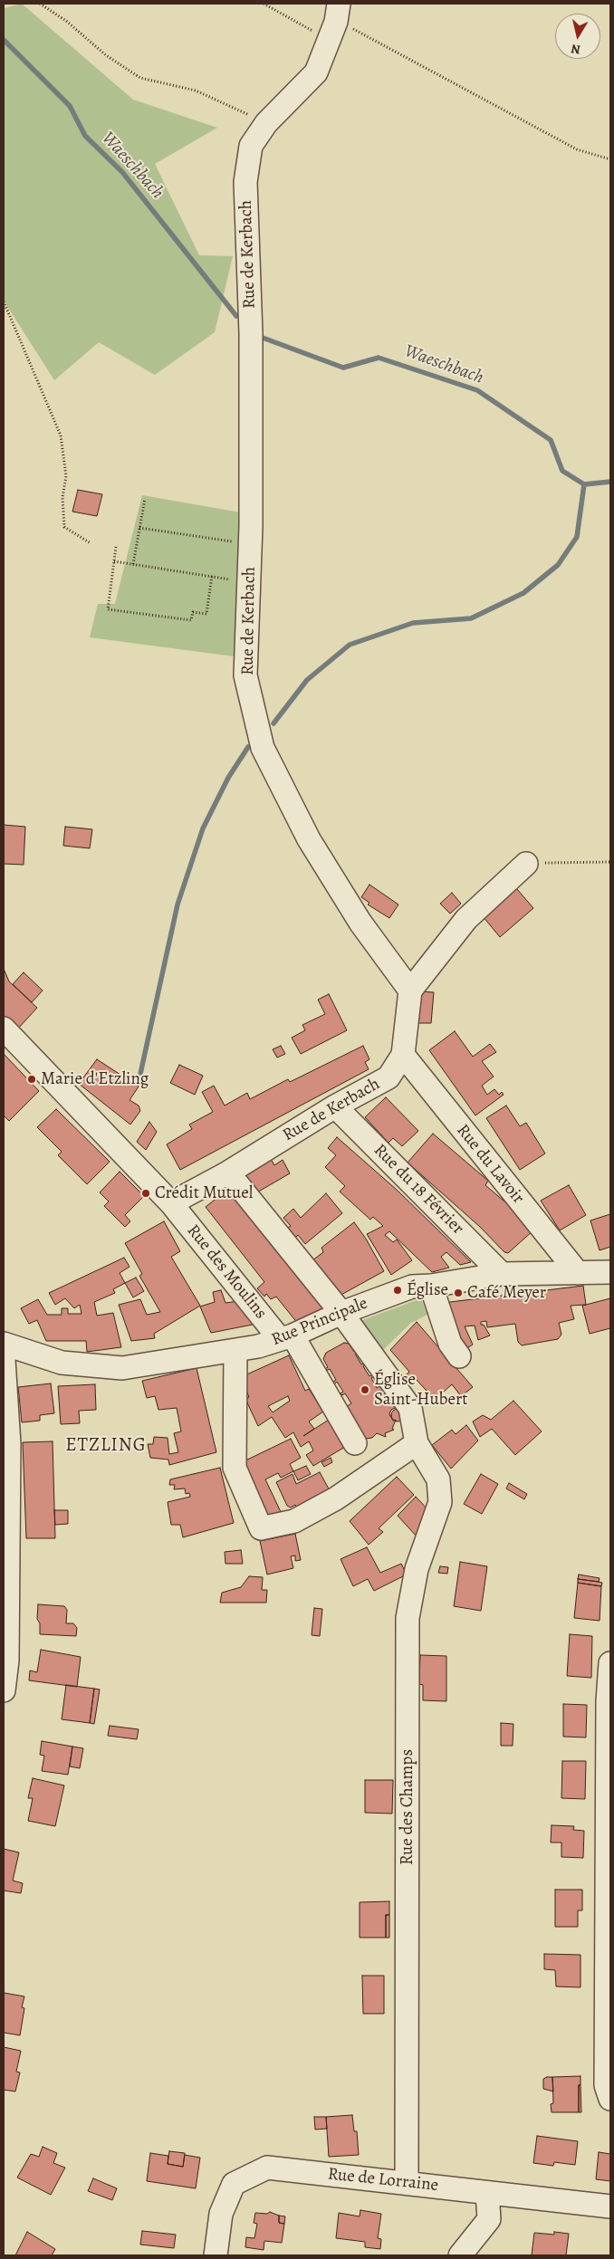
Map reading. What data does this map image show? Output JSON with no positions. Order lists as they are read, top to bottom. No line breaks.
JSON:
{"streets":{"street":["Rue de Kerbach","Rue du Lavoir","Rue du 18 Février","Rue des Moulins","Rue Principale","Rue des Champs","Rue de Lorraine"]},"crossings":[["Rue de Kerbach","Rue du Lavoir"],["Rue de Kerbach","Rue du 18 Février"],["Rue de Kerbach","Rue des Moulins"],["Rue du Lavoir","Rue Principale"],["Rue du 18 Février","Rue Principale"],["Rue des Moulins","Rue Principale"],["Rue des Champs","Rue de Lorraine"]],"districts":["ETZLING"],"water":["Waeschbach"],"places":["Marie d'Etzling","Crédit Mutuel","Église","Café Meyer","Église Saint-Hubert"],"north":"bottom"}
